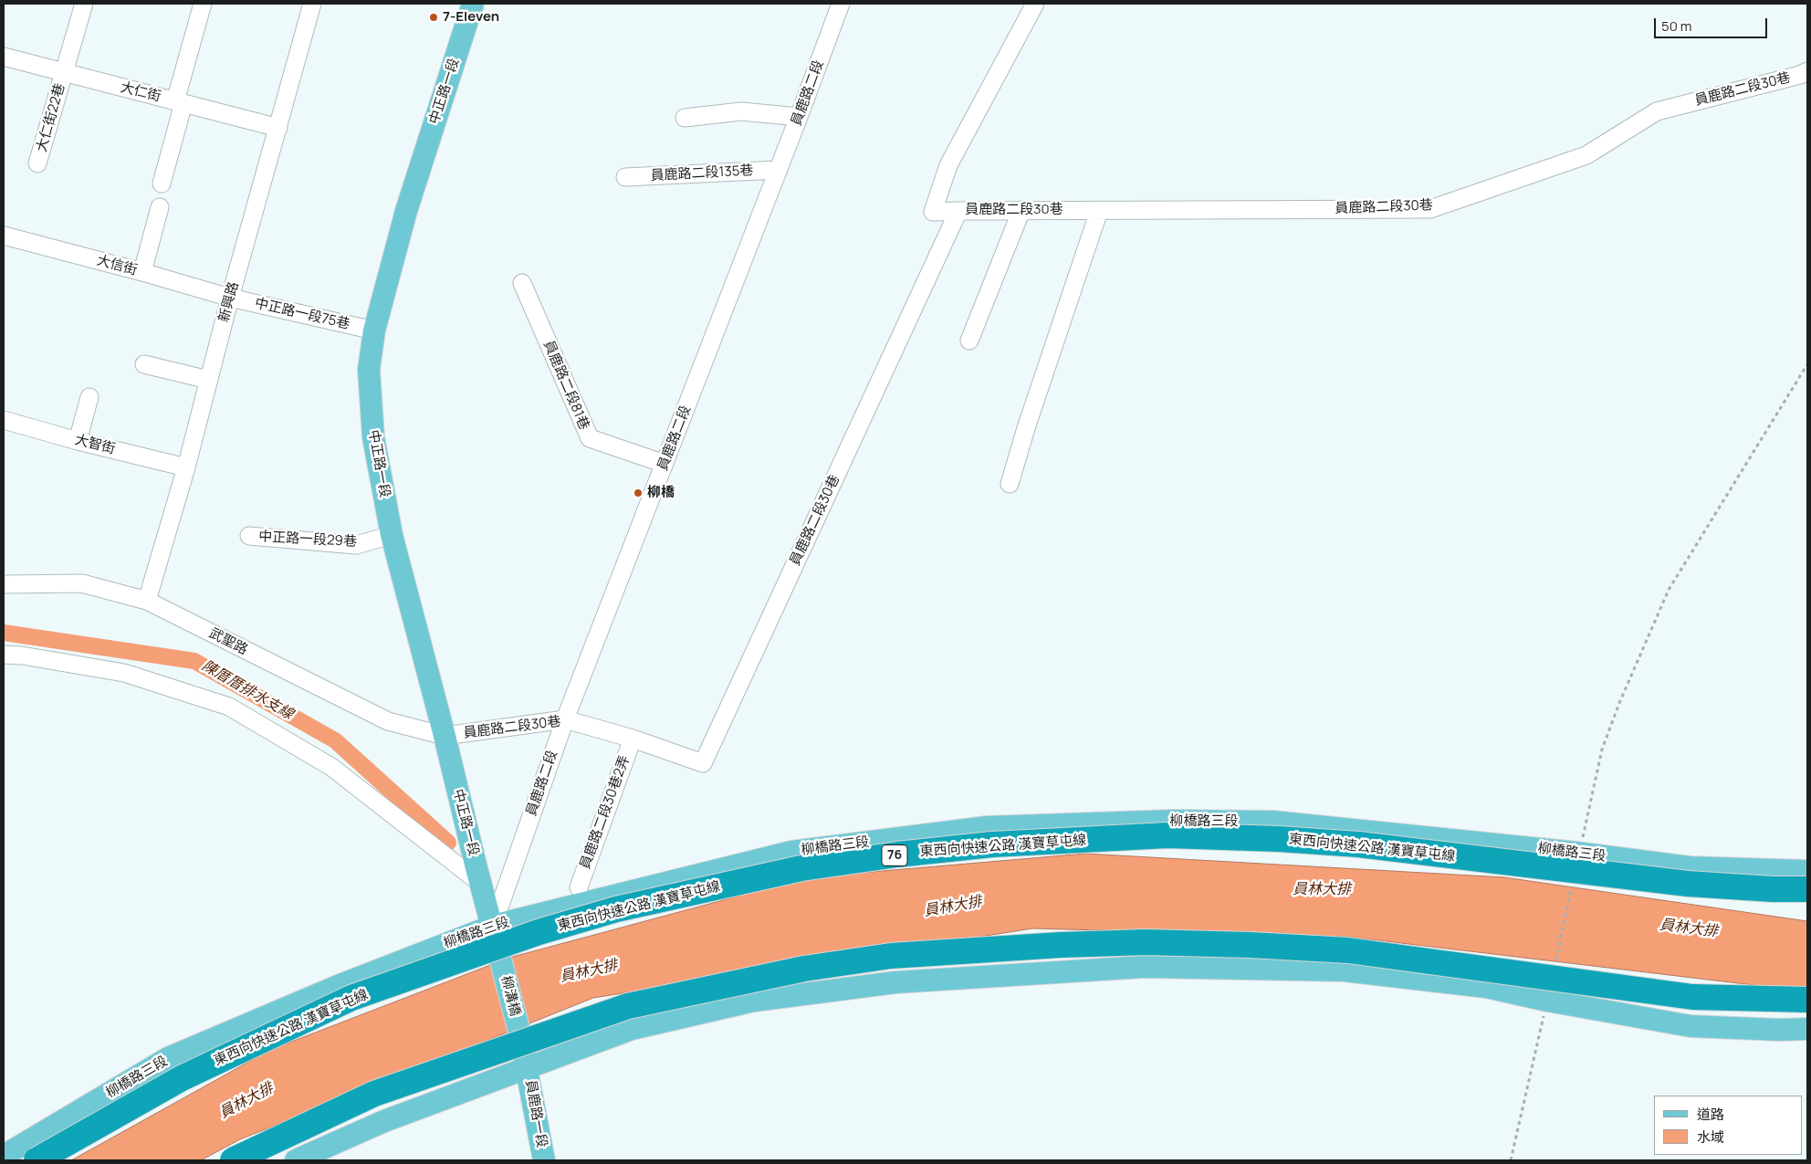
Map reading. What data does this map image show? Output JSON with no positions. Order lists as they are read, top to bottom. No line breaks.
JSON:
{"streets":{"highway":["東西向快速公路 漢寶草屯線","76"],"main road":["中正路一段","柳橋路三段","柳溝橋","員鹿路一段"],"street":["員鹿路二段30巷","大仁街","員鹿路二段","大仁街22巷","員鹿路二段135巷","大信街","新興路","中正路一段75巷","員鹿路二段81巷","大智街","中正路一段29巷","武聖路","員鹿路二段30巷2弄"]},"crossings":[["員鹿路二段30巷","中正路一段"],["員鹿路二段30巷","員鹿路二段"],["員鹿路二段30巷","武聖路"],["員鹿路二段30巷","員鹿路二段30巷2弄"],["中正路一段","員鹿路二段"],["中正路一段","中正路一段75巷"],["中正路一段","中正路一段29巷"],["中正路一段","武聖路"],["中正路一段","柳橋路三段"],["中正路一段","柳溝橋"],["大仁街","大仁街22巷"],["大仁街","新興路"],["員鹿路二段","員鹿路二段135巷"],["員鹿路二段","員鹿路二段81巷"],["員鹿路二段","柳橋路三段"],["員鹿路二段","柳溝橋"],["大信街","新興路"],["大信街","中正路一段75巷"],["新興路","中正路一段75巷"],["新興路","大智街"],["新興路","武聖路"],["柳橋路三段","柳溝橋"],["柳溝橋","員鹿路一段"]],"water":["陳厝厝排水支線","員林大排"],"places":["7-Eleven","柳橋"],"legend":["道路","水域"],"scale_bar":"50 m"}
